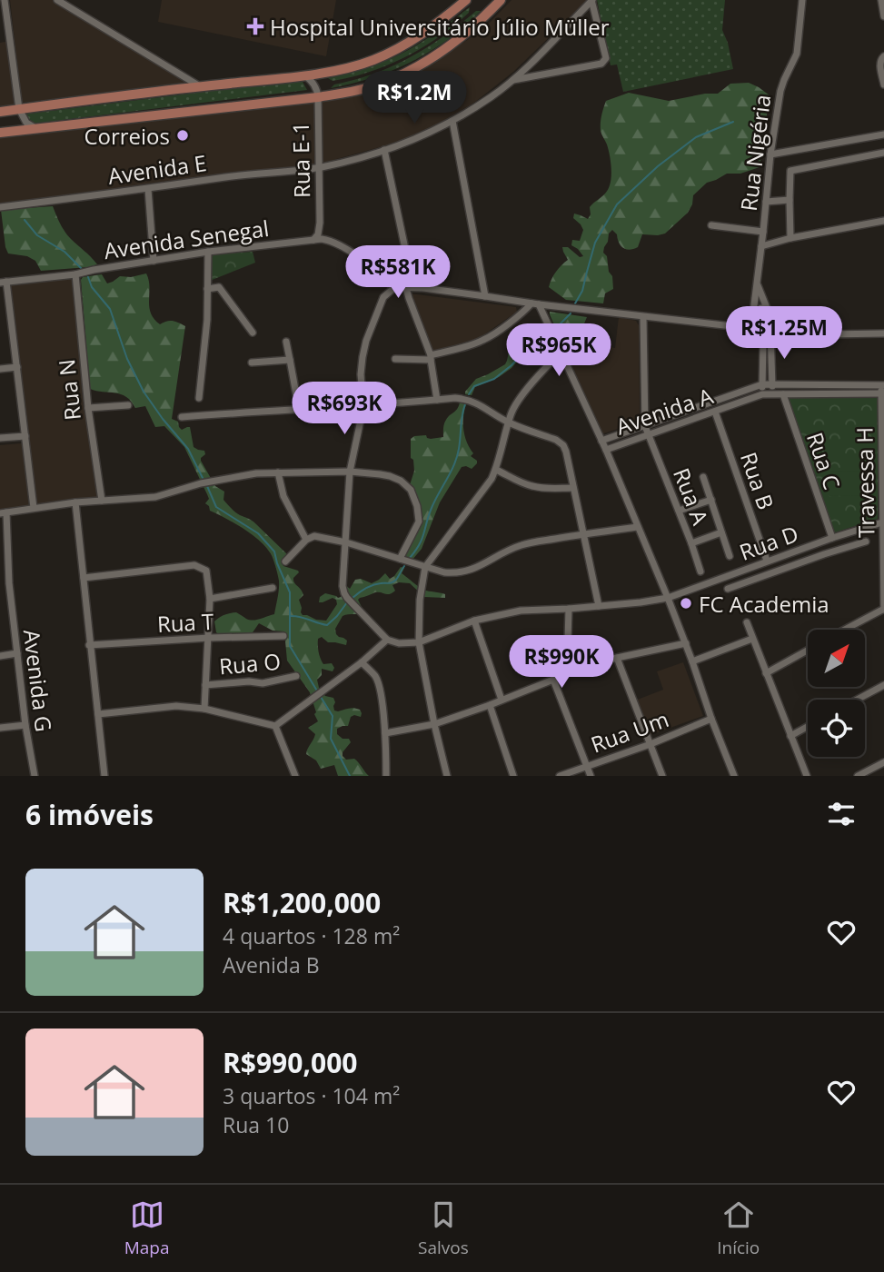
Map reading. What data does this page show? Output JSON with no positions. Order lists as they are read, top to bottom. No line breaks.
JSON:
{"streets":{"street":["Rua Nigéria","Rua E-1","Avenida E","Avenida Senegal","Rua N","Avenida A","Rua C","Rua B","Travessa H","Rua A","Rua D","Rua T","Rua O","Avenida G","Rua Um"]},"crossings":[["Rua Nigéria","Avenida Senegal"],["Rua Nigéria","Avenida A"],["Rua E-1","Avenida E"],["Rua E-1","Avenida Senegal"],["Avenida Senegal","Rua N"],["Avenida A","Rua C"],["Avenida A","Rua B"],["Avenida A","Travessa H"],["Avenida A","Rua A"],["Rua C","Rua D"],["Rua B","Rua D"],["Travessa H","Rua D"]],"places":{"health":["Hospital Universitário Júlio Müller"],"other":["Correios","FC Academia"]},"north":"top right","page":{"price":["R$1.2M","R$581K","R$1.25M","R$965K","R$693K","R$990K"],"heading":"6 imóveis","list":[{"name":"R$1,200,000","note":"4 quartos · 128 m² · Avenida B"},{"name":"R$990,000","note":"3 quartos · 104 m² · Rua 10"}],"tabs":["Mapa","Salvos","Início"]}}
